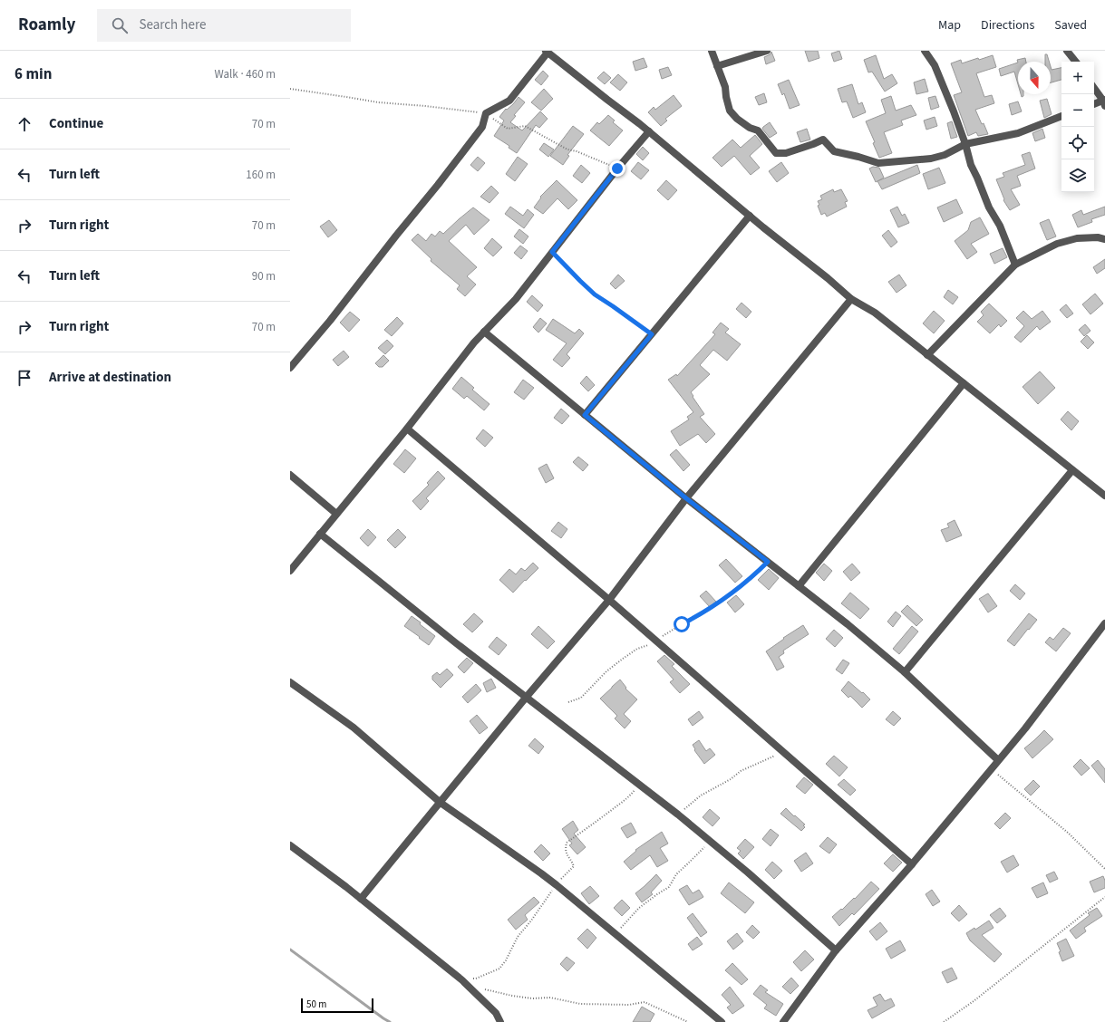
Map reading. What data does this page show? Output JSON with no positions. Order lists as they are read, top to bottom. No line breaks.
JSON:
{"scale_bar":"50 m","north":"bottom","page":{"header":"Roamly","search":"Search here","nav":["Map","Directions","Saved"],"heading":["6 min","Walk · 460 m"],"map_buttons":["+","−"],"list":[["Continue","70 m"],["Turn left","160 m"],["Turn right","70 m"],["Turn left","90 m"],["Turn right","70 m"],"Arrive at destination"],"scale":"50 m"}}
